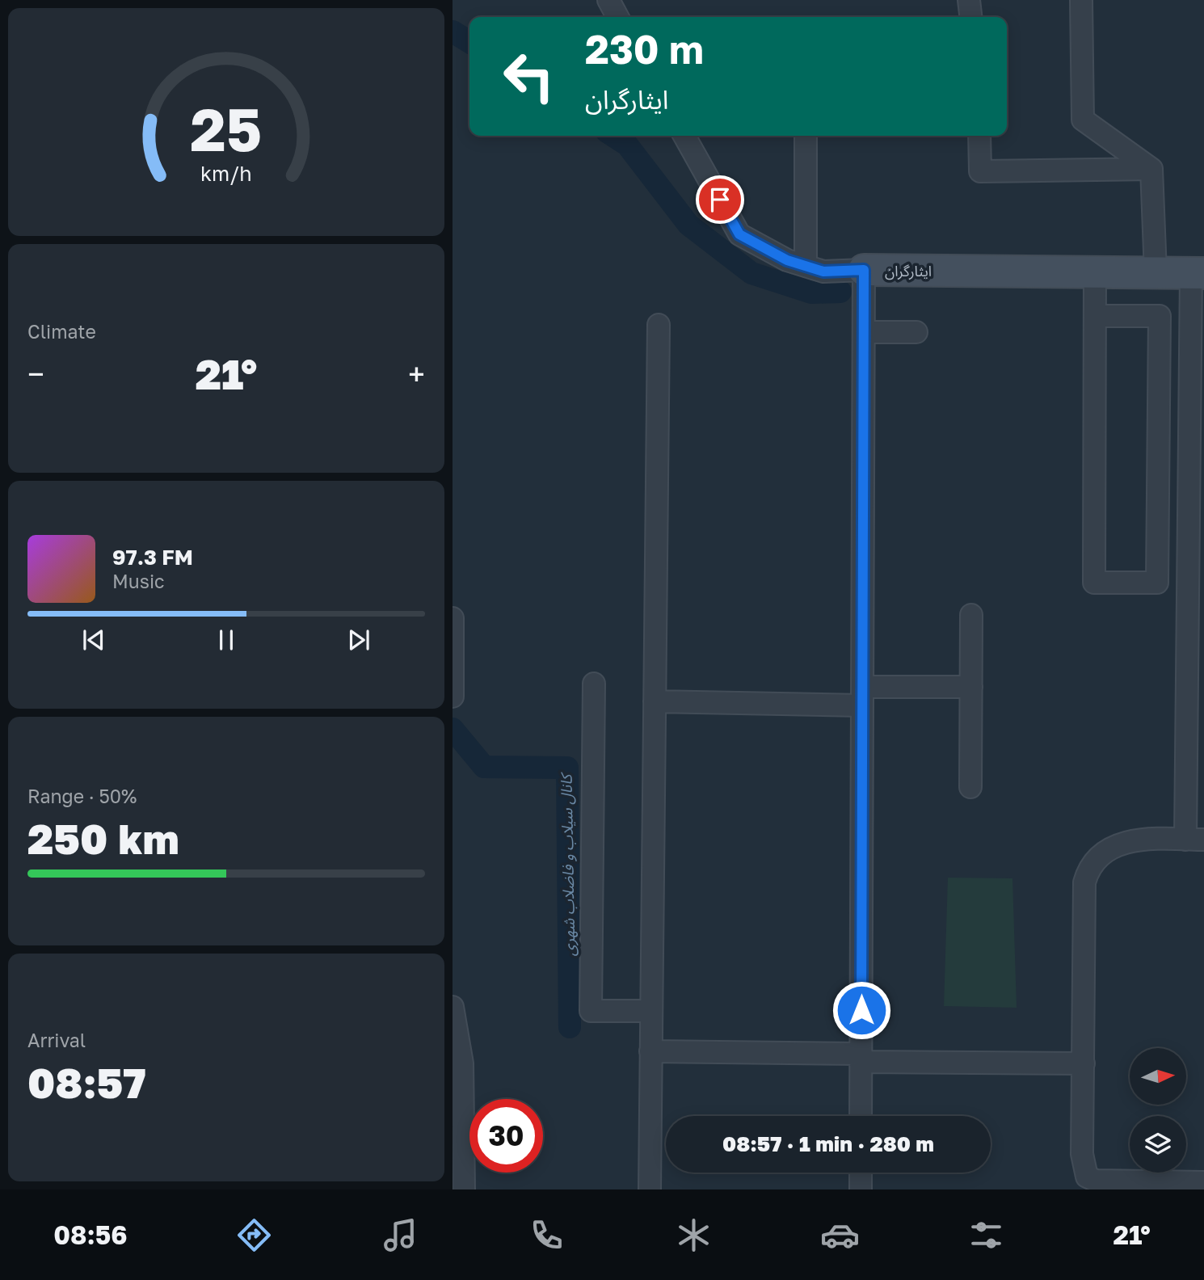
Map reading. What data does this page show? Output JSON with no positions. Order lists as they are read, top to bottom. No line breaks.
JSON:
{"streets":{"street":["ایثارگران"]},"water":["کانال سیلاب و فاضلاب شهری"],"north":"right","page":{"turn":["230 m","ایثارگران"],"tile":["Climate",["Range · 50%","250 km"],["Arrival","08:57"]],"heat":["−","21°","+"],"song":["97.3 FM","Music"],"limit":"30","trip":"08:57 · 1 min · 280 m","tabs":["08:56","21°"],"gauge":["25","km/h"]}}
